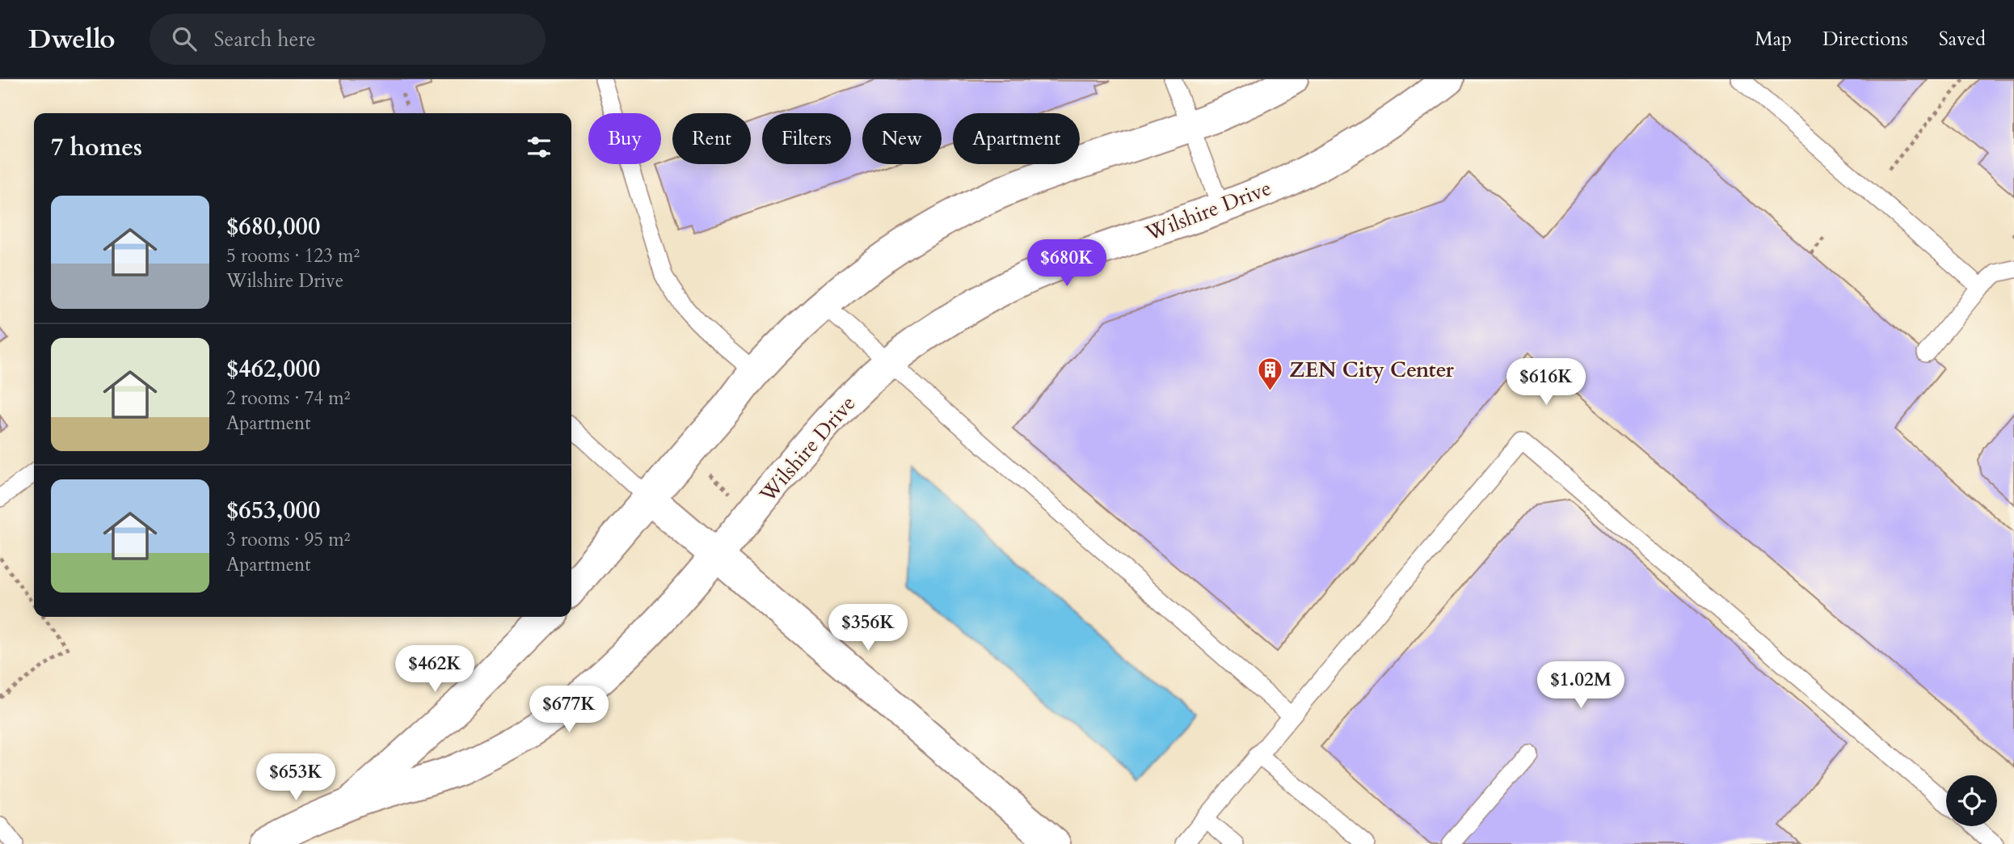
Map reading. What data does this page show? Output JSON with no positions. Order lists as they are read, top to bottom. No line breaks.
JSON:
{"streets":{"street":["Wilshire Drive"]},"places":{"building":["ZEN City Center"]},"page":{"header":"Dwello","search":"Search here","nav":["Map","Directions","Saved"],"chip":["Buy","Rent","Filters","New","Apartment"],"heading":"7 homes","list":[{"name":"$680,000","note":"5 rooms · 123 m² · Wilshire Drive"},{"name":"$462,000","note":"2 rooms · 74 m² · Apartment"},{"name":"$653,000","note":"3 rooms · 95 m² · Apartment"}],"price":["$680K","$616K","$356K","$462K","$1.02M","$677K","$653K"]}}
